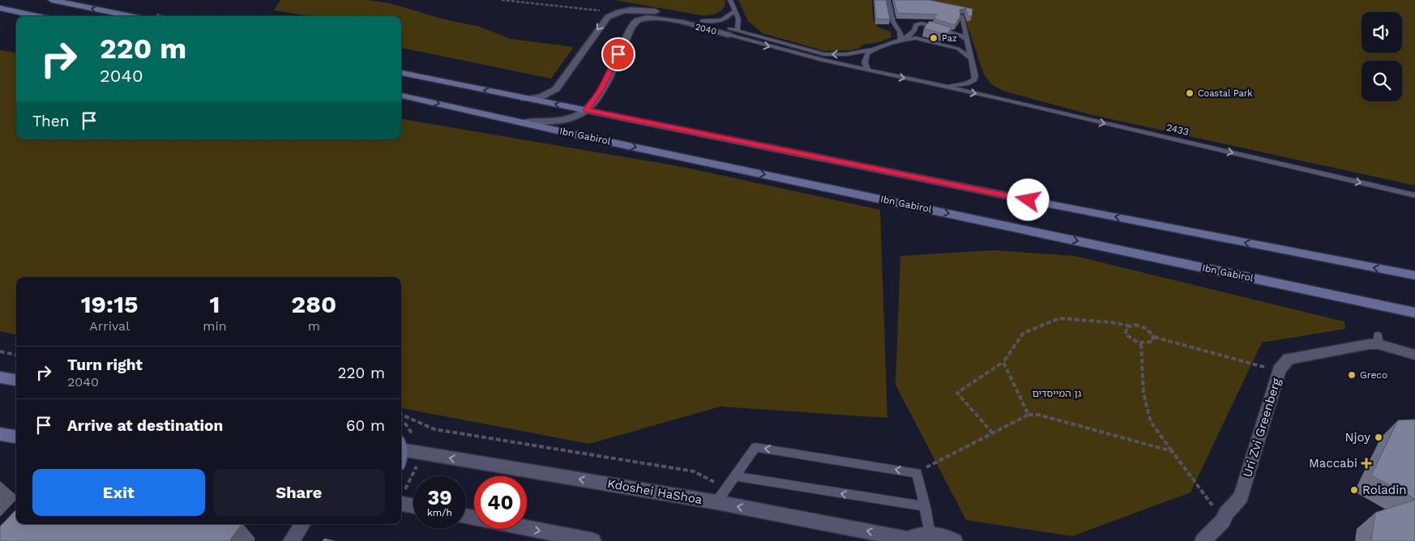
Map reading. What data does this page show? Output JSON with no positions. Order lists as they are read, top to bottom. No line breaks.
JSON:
{"streets":{"street":["2040","Ibn Gabirol","Uri Zvi Greenberg","Kdoshei HaShoa"],"lane":["2433"]},"crossings":[["2040","2433"]],"one_way":["2433","Kdoshei HaShoa"],"parks":["גן המייסדים"],"places":{"other":["Paz","Coastal Park","Greco","Njoy","Roladin"],"health":["Maccabi"]},"page":{"turn":["220 m","2040"],"then":"Then","eta":["19:15","Arrival","1","min","280","m"],"list":[{"name":"Turn right","note":"2040","value":"220 m"},{"name":"Arrive at destination","value":"60 m"}],"buttons":["Exit","Share"],"speed":"39 km/h","limit":"40"}}
